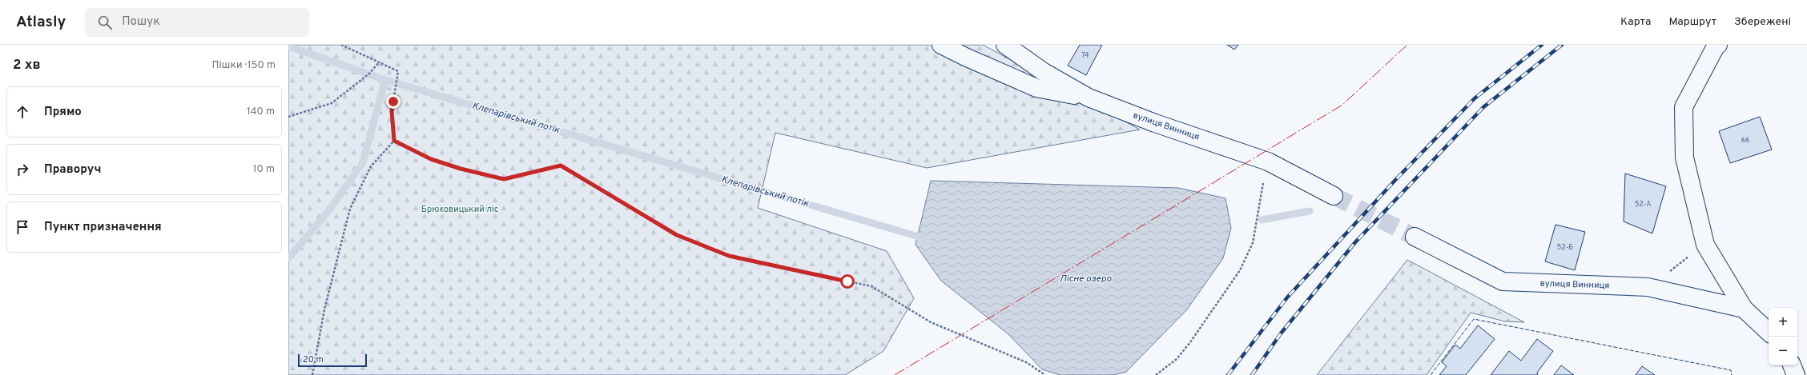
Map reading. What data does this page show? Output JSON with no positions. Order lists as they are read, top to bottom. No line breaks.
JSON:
{"streets":{"street":["вулиця Винниця"]},"water":["Клепарівський потік","Лісне озеро"],"parks":["Брюховицький ліс"],"house_numbers":["74","66","52-А","52-Б"],"scale_bar":"20 m","page":{"header":"Atlasly","search":"Пошук","nav":["Карта","Маршрут","Збережені"],"heading":["2 хв","Пішки · 150 m"],"list":[["Прямо","140 m"],["Праворуч","10 m"],"Пункт призначення"],"map_buttons":["+","−"],"scale":"20 m"}}
